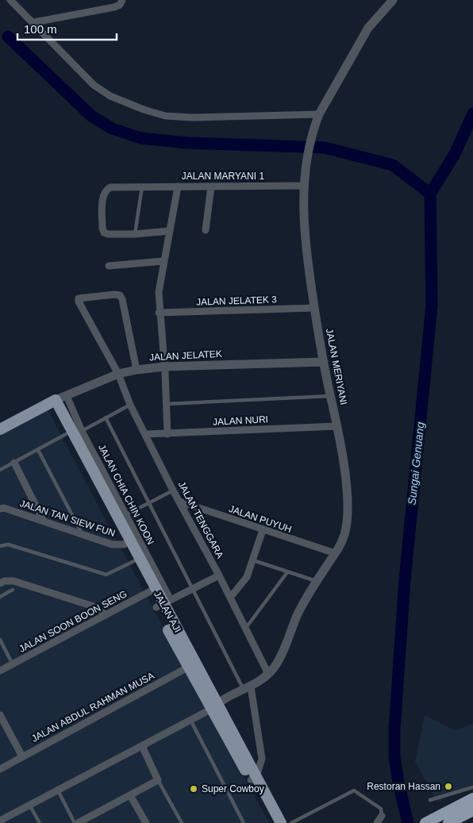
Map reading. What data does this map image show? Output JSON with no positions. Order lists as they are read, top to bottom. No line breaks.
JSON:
{"streets":{"main road":["JALAN AJI"],"street":["JALAN MARYANI 1","JALAN JELATEK 3","JALAN JELATEK","JALAN MERIYANI","JALAN NURI","JALAN CHIA CHIN KOON","JALAN TAN SIEW FUN","JALAN PUYUH","JALAN TENGGARA","JALAN SOON BOON SENG","JALAN ABDUL RAHMAN MUSA"]},"crossings":[["JALAN MARYANI 1","JALAN MERIYANI"],["JALAN JELATEK 3","JALAN MERIYANI"],["JALAN JELATEK","JALAN MERIYANI"],["JALAN JELATEK","JALAN CHIA CHIN KOON"],["JALAN JELATEK","JALAN TENGGARA"],["JALAN JELATEK","JALAN AJI"],["JALAN MERIYANI","JALAN NURI"],["JALAN MERIYANI","JALAN PUYUH"],["JALAN MERIYANI","JALAN TENGGARA"],["JALAN MERIYANI","JALAN AJI"],["JALAN NURI","JALAN TENGGARA"],["JALAN CHIA CHIN KOON","JALAN AJI"],["JALAN TAN SIEW FUN","JALAN AJI"],["JALAN PUYUH","JALAN TENGGARA"],["JALAN AJI","JALAN SOON BOON SENG"],["JALAN AJI","JALAN ABDUL RAHMAN MUSA"]],"water":["Sungai Genuang"],"places":["Restoran Hassan","Super Cowboy"],"scale_bar":"100 m"}
